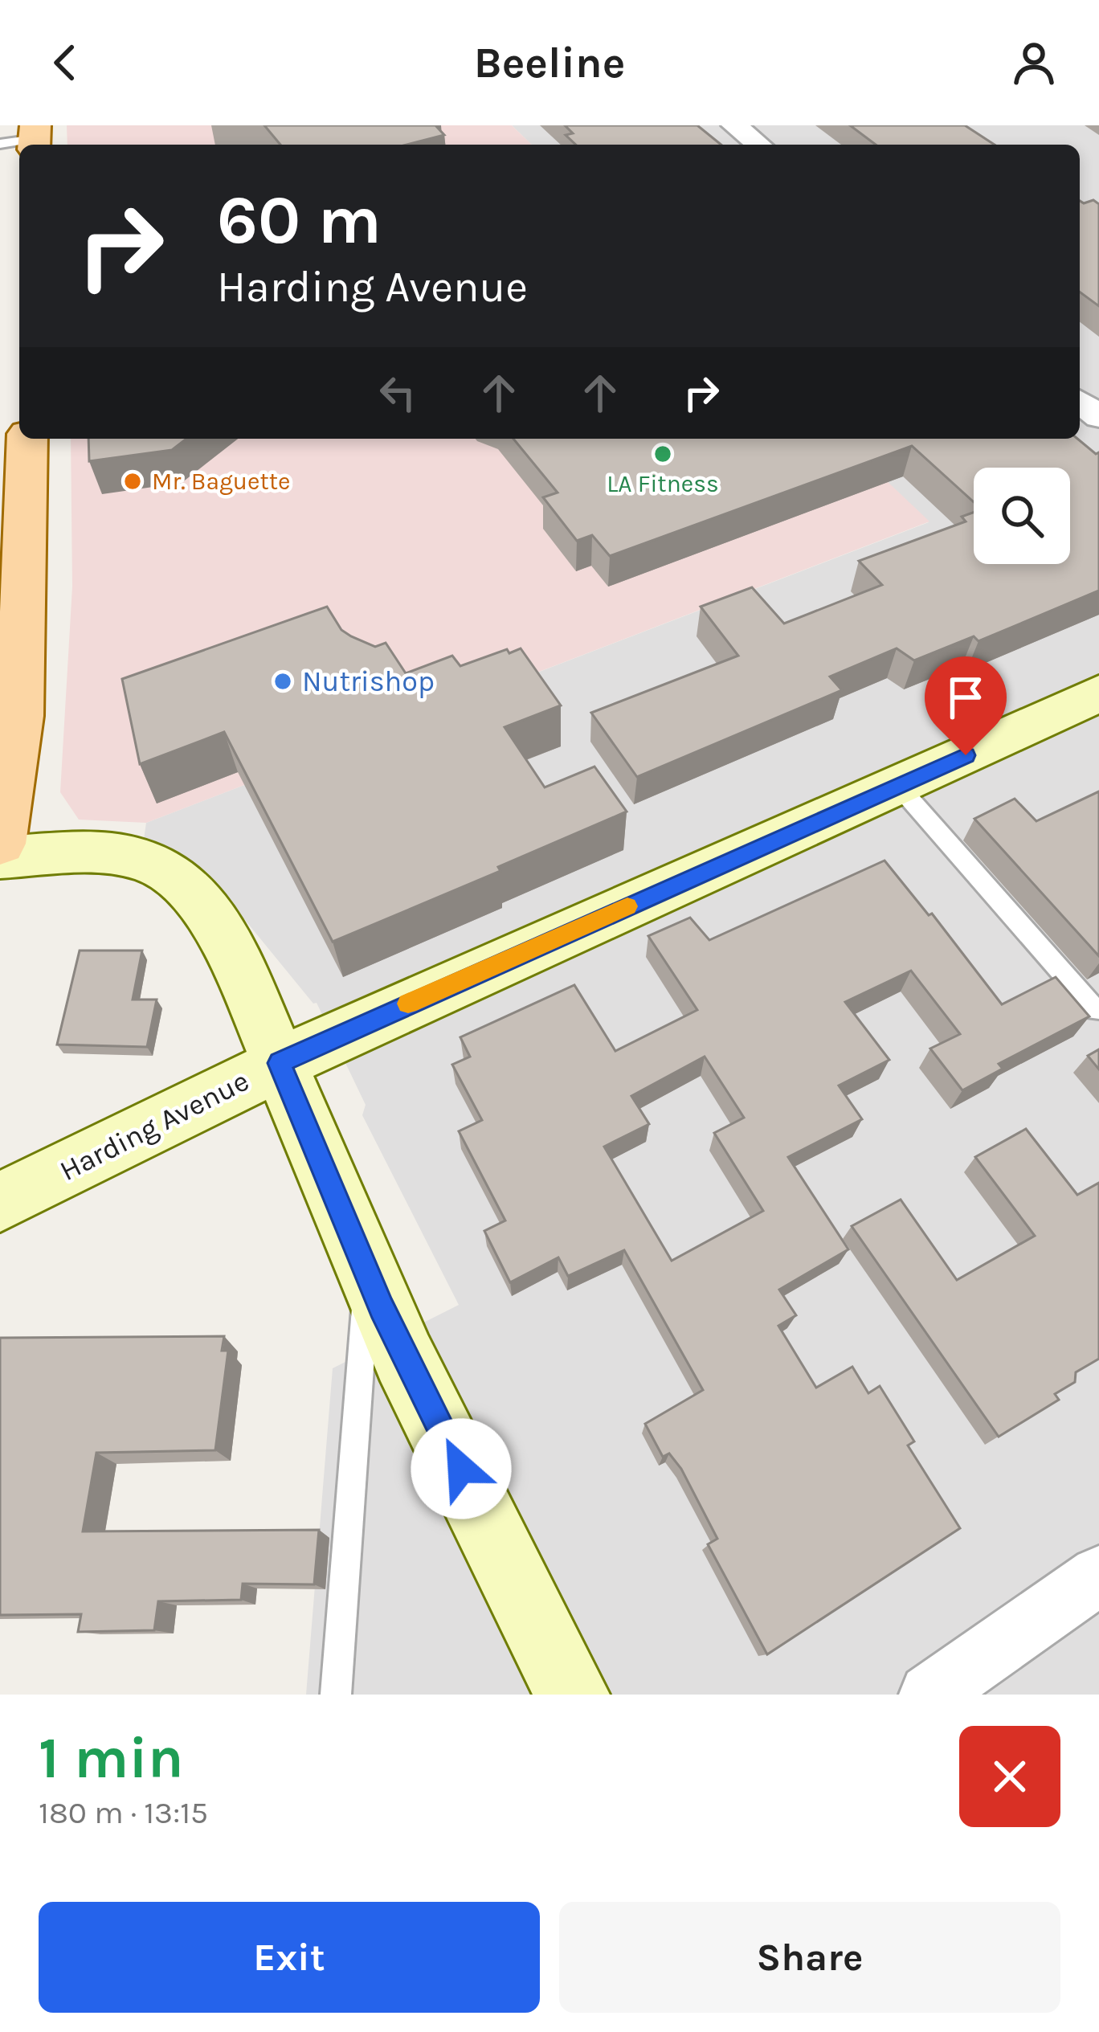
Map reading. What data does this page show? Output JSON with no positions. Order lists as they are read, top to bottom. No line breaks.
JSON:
{"streets":{"street":["Harding Avenue"]},"places":["LA Fitness","Mr. Baguette","Nutrishop"],"page":{"header":"Beeline","turn":["60 m","Harding Avenue"],"heading":["1 min","180 m · 13:15"],"buttons":["Exit","Share"]}}
